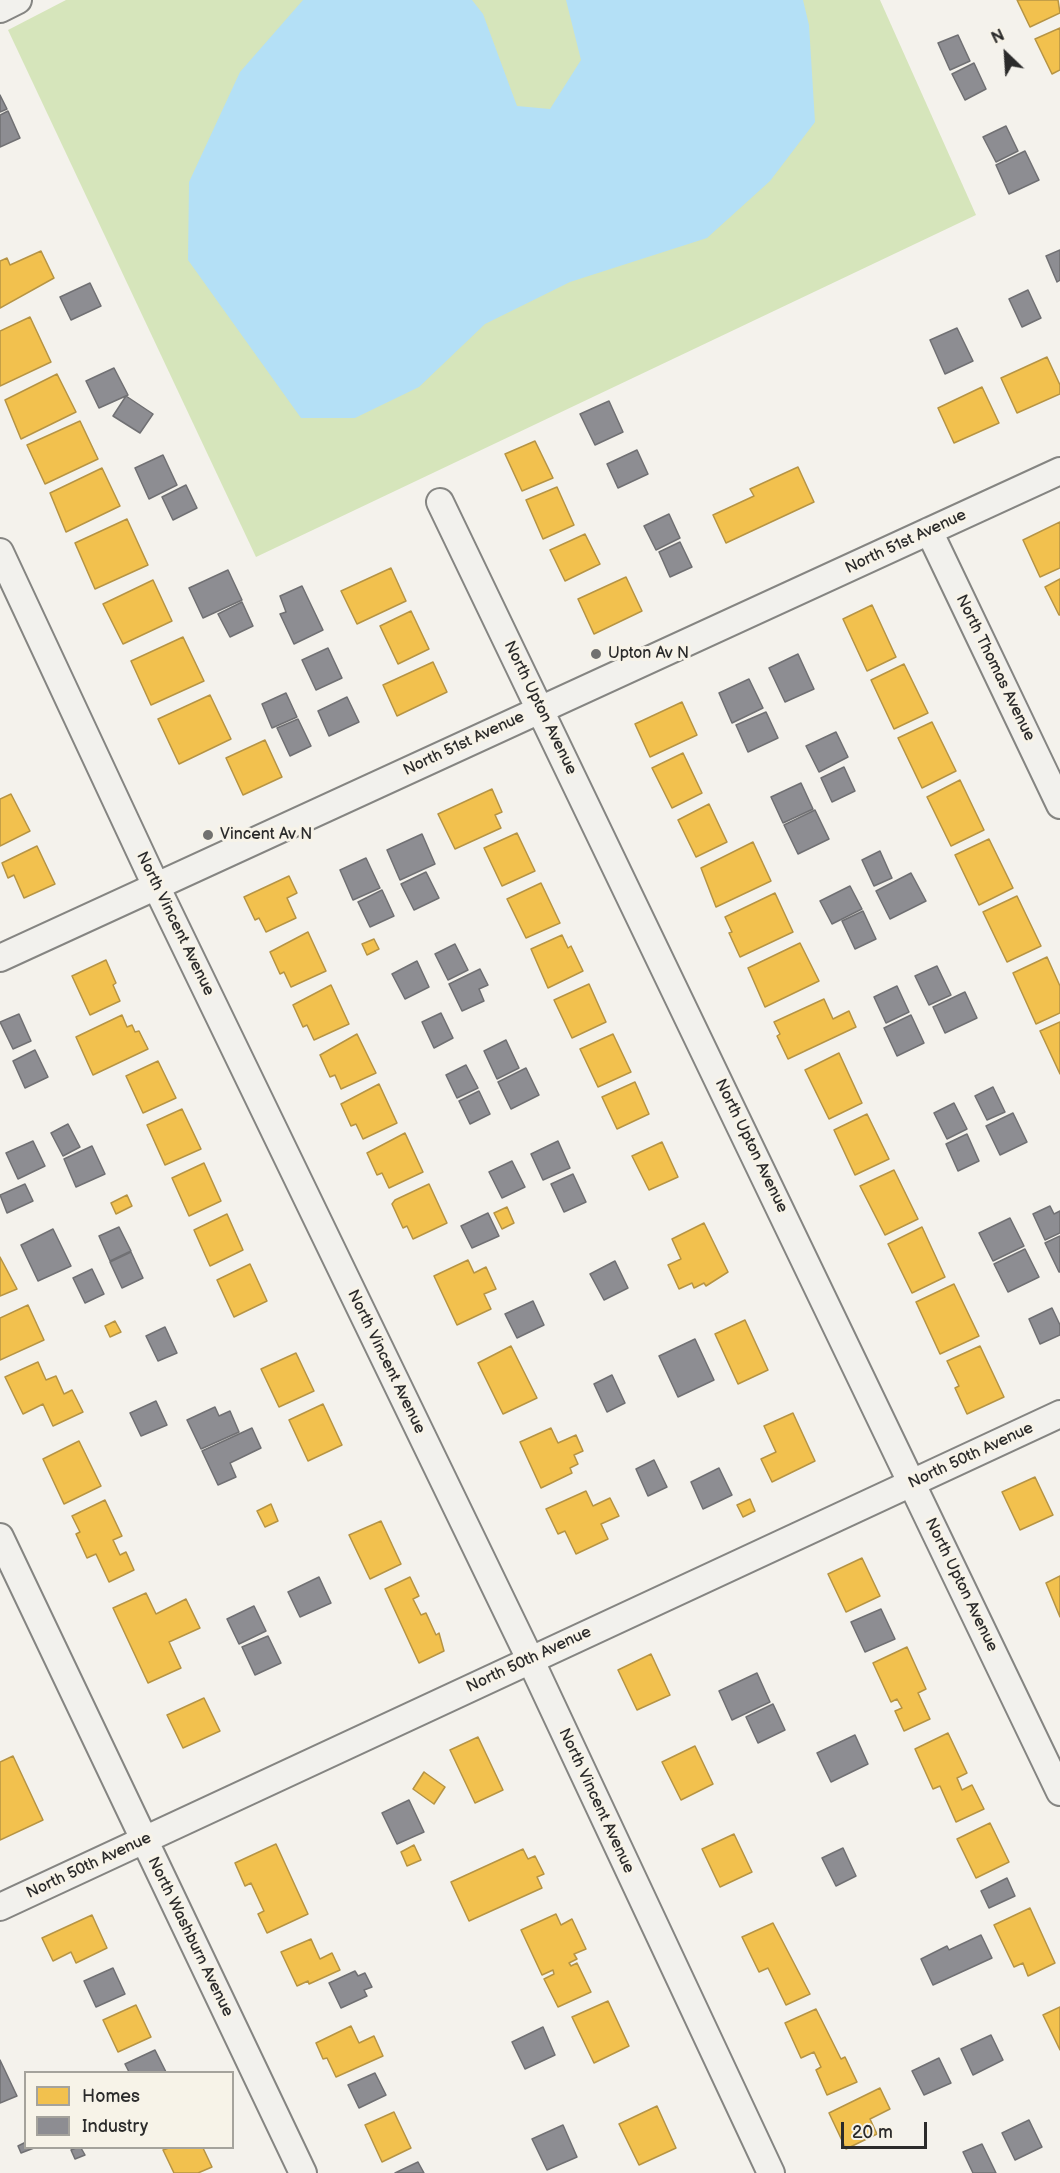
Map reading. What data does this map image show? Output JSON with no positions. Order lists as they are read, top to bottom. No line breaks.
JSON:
{"streets":{"street":["North 51st Avenue","North Thomas Avenue","North Upton Avenue","North Vincent Avenue","North 50th Avenue","North Washburn Avenue"]},"crossings":[["North 51st Avenue","North Thomas Avenue"],["North 51st Avenue","North Upton Avenue"],["North 51st Avenue","North Vincent Avenue"],["North Upton Avenue","North 50th Avenue"],["North Vincent Avenue","North 50th Avenue"],["North 50th Avenue","North Washburn Avenue"]],"places":["Upton Av N","Vincent Av N"],"legend":["Homes","Industry"],"scale_bar":"20 m","north":"top left"}
